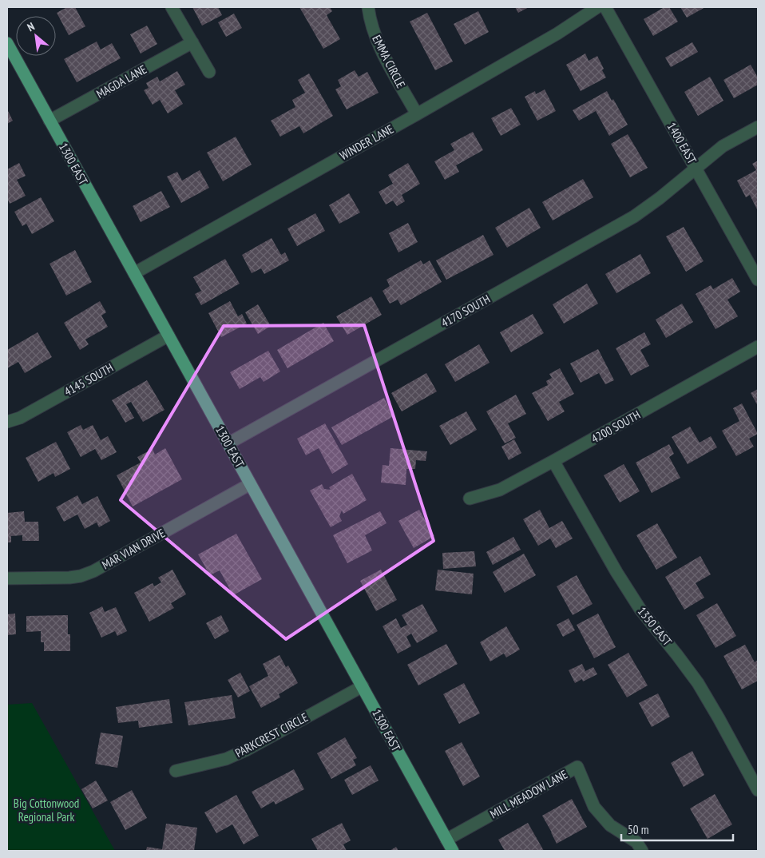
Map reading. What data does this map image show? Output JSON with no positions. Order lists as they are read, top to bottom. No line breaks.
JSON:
{"streets":{"main road":["1300 EAST"],"street":["EMMA CIRCLE","MAGDA LANE","WINDER LANE","1400 EAST","4170 SOUTH","4145 SOUTH","4200 SOUTH","MAR VIAN DRIVE","1350 EAST","PARKCREST CIRCLE","MILL MEADOW LANE"]},"crossings":[["EMMA CIRCLE","WINDER LANE"],["MAGDA LANE","1300 EAST"],["WINDER LANE","1300 EAST"],["1400 EAST","4170 SOUTH"],["1300 EAST","4170 SOUTH"],["1300 EAST","4145 SOUTH"],["1300 EAST","MAR VIAN DRIVE"],["1300 EAST","PARKCREST CIRCLE"],["1300 EAST","MILL MEADOW LANE"],["4200 SOUTH","1350 EAST"]],"parks":["Big Cottonwood Regional Park"],"scale_bar":"50 m","north":"top left"}
